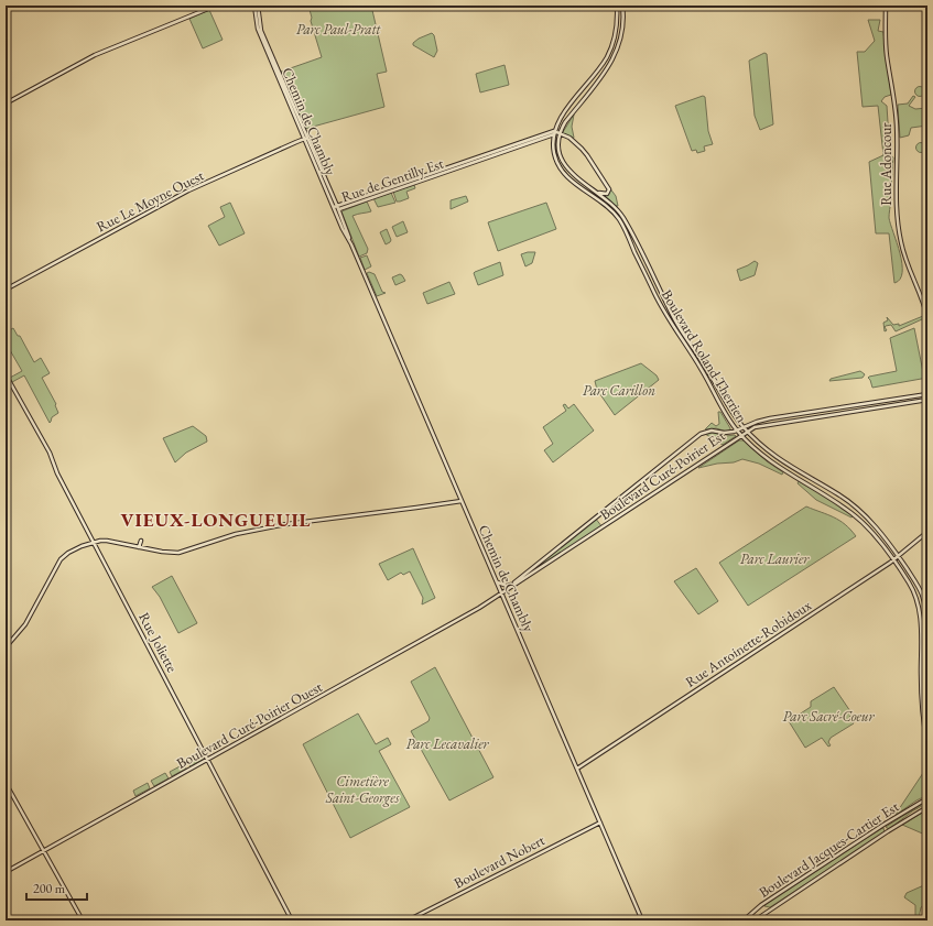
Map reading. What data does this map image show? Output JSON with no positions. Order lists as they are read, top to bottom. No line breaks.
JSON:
{"streets":{"main road":["Chemin de Chambly","Rue Adoncour","Rue de Gentilly Est","Rue Le Moyne Ouest","Boulevard Roland-Therrien","Boulevard Curé-Poirier Est","Rue Joliette","Rue Antoinette-Robidoux","Boulevard Curé-Poirier Ouest","Boulevard Jacques-Cartier Est","Boulevard Nobert"]},"crossings":[["Chemin de Chambly","Rue de Gentilly Est"],["Chemin de Chambly","Rue Le Moyne Ouest"],["Chemin de Chambly","Boulevard Curé-Poirier Est"],["Chemin de Chambly","Rue Antoinette-Robidoux"],["Chemin de Chambly","Boulevard Curé-Poirier Ouest"],["Chemin de Chambly","Boulevard Nobert"],["Rue de Gentilly Est","Boulevard Roland-Therrien"],["Boulevard Roland-Therrien","Boulevard Curé-Poirier Est"],["Boulevard Roland-Therrien","Rue Antoinette-Robidoux"],["Boulevard Curé-Poirier Est","Boulevard Curé-Poirier Ouest"],["Rue Joliette","Boulevard Curé-Poirier Ouest"]],"districts":["VIEUX-LONGUEUIL"],"parks":["Parc Paul-Pratt","Parc Carillon","Parc Laurier","Parc Sacré-Coeur","Parc Lecavalier","Cimetière Saint-Georges"],"scale_bar":"200 m"}
